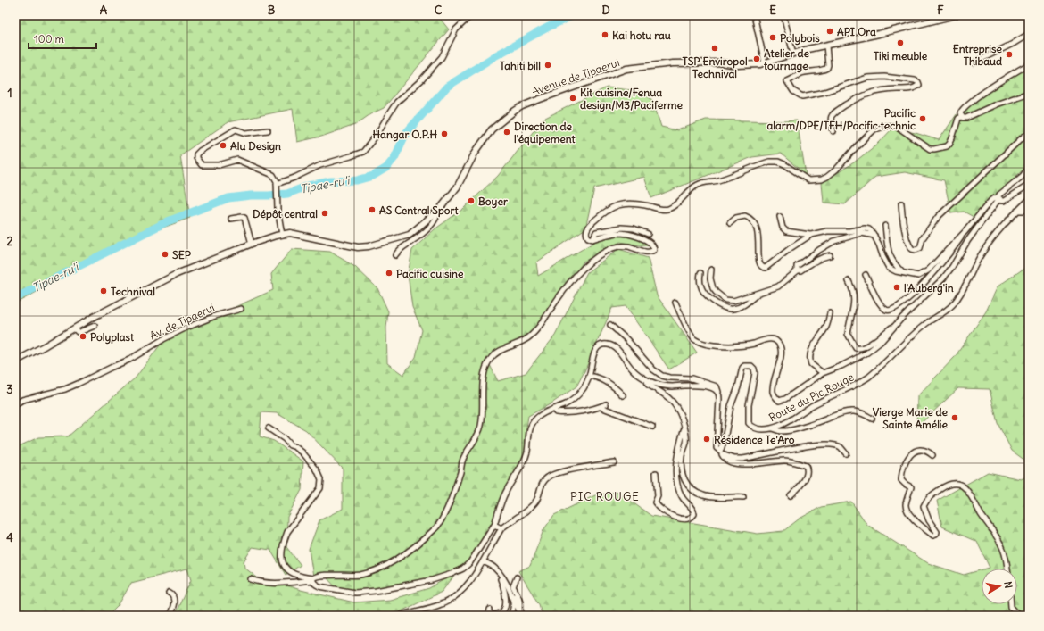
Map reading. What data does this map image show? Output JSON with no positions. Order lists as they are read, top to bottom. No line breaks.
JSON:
{"streets":{"main road":["Avenue de Tipaerui"],"street":["Av. de Tipaerui","Route du Pic Rouge"]},"districts":["PIC ROUGE"],"water":["Tipae-ru’i"],"places":["API Ora","Kai hotu rau","Polybois","Tiki meuble","TSP Enviropol Technival","Entreprise Thibaud","Atelier de tournage","Tahiti bill","Kit cuisine/Fenua design/M3/Paciferme","Pacific alarm/DPE/TFH/Pacific technic","Direction de l'équipement","Hangar O.P.H","Alu Design","Boyer","AS Central Sport","Dépôt central","SEP","Pacific cuisine","l'Auberg'in","Technival","Polyplast","Vierge Marie de Sainte Amélie","Résidence Te'Aro"],"scale_bar":"100 m","north":"right","grid":{"columns":["A","B","C","D","E","F"],"rows":["1","2","3","4"]}}
